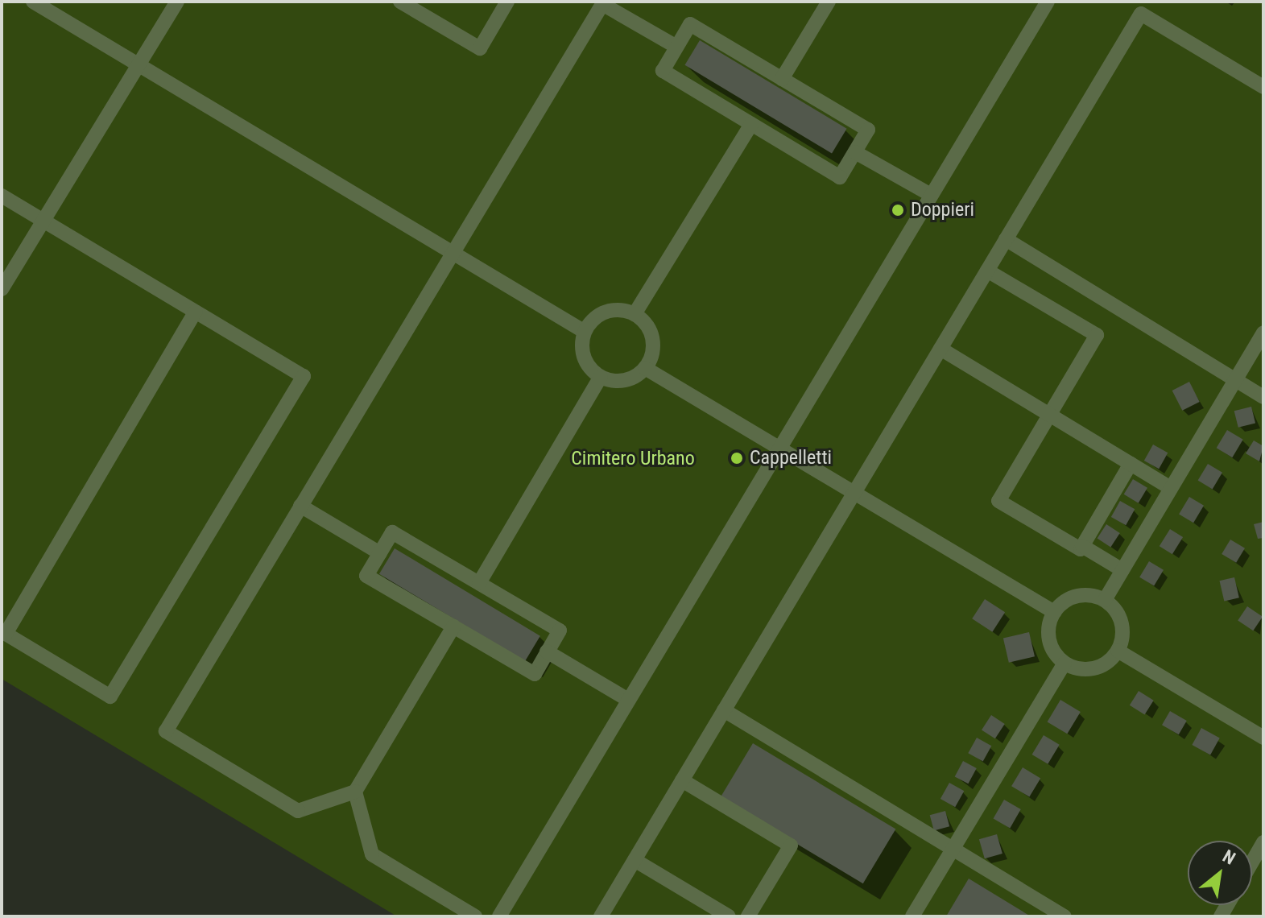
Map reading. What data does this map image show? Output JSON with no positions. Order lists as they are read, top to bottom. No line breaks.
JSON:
{"parks":["Cimitero Urbano"],"places":["Doppieri","Cappelletti"],"north":"top right"}
